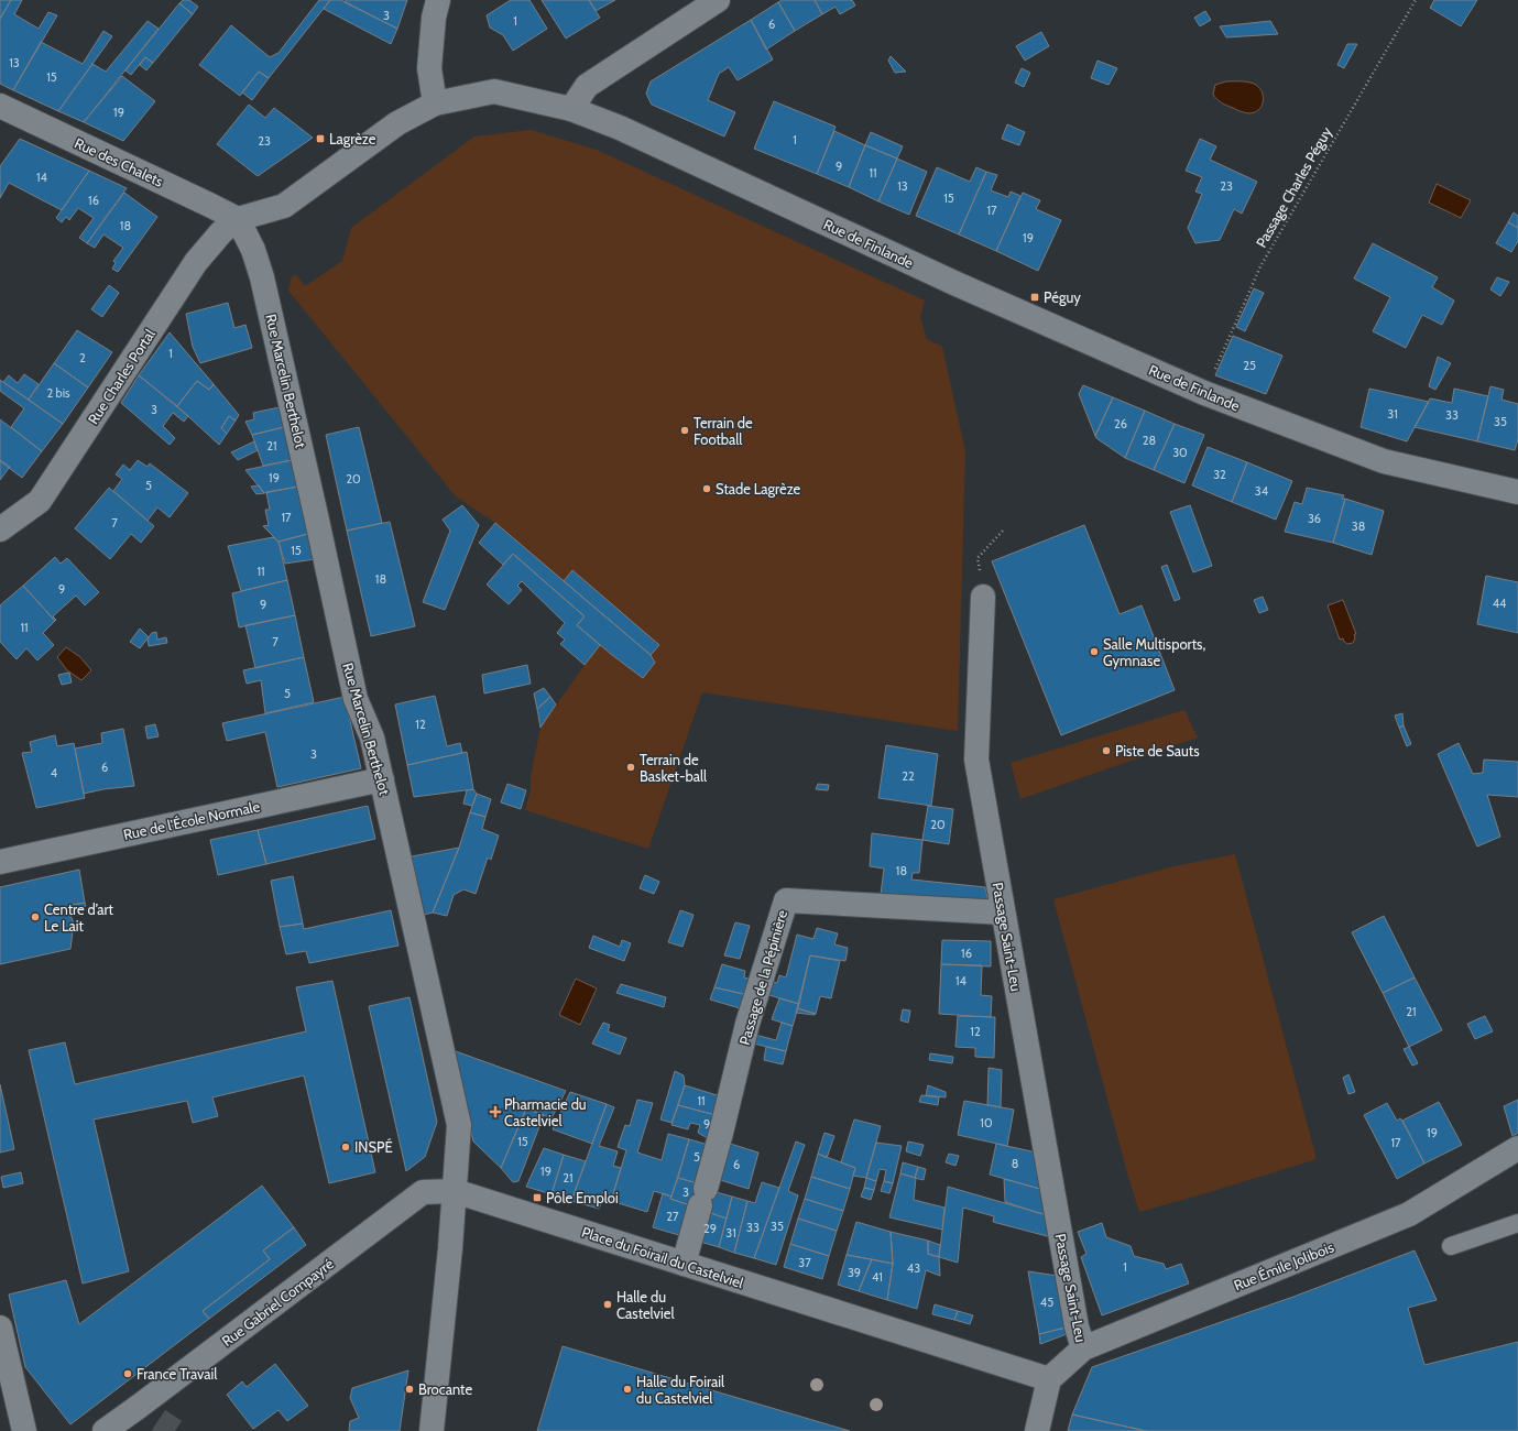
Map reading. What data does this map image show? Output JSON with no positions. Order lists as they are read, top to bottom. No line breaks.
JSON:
{"streets":{"street":["Rue des Chalets","Rue de Finlande","Rue Charles Portal","Rue Marcelin Berthelot","Rue de l'École Normale","Passage Saint-Leu","Passage de la Pépinière","Place du Foirail du Castelviel","Rue Émile Jolibois","Rue Gabriel Compayré"],"path":["Passage Charles Péguy"]},"crossings":[["Rue des Chalets","Rue de Finlande"],["Rue des Chalets","Rue Charles Portal"],["Rue des Chalets","Rue Marcelin Berthelot"],["Passage Charles Péguy","Rue de Finlande"],["Rue de Finlande","Rue Charles Portal"],["Rue de Finlande","Rue Marcelin Berthelot"],["Rue Charles Portal","Rue Marcelin Berthelot"],["Rue Marcelin Berthelot","Rue de l'École Normale"],["Rue Marcelin Berthelot","Place du Foirail du Castelviel"],["Rue Marcelin Berthelot","Rue Gabriel Compayré"],["Passage Saint-Leu","Passage de la Pépinière"],["Passage Saint-Leu","Rue Émile Jolibois"],["Passage de la Pépinière","Place du Foirail du Castelviel"],["Place du Foirail du Castelviel","Rue Émile Jolibois"],["Place du Foirail du Castelviel","Rue Gabriel Compayré"]],"places":{"transit":["Lagrèze","Péguy","Pôle Emploi"],"other":["Terrain de Football","Stade Lagrèze","Salle Multisports, Gymnase","Piste de Sauts","Terrain de Basket-ball","Centre d’art Le Lait","INSPÉ","Halle du Castelviel","France Travail","Brocante","Halle du Foirail du Castelviel"],"health":["Pharmacie du Castelviel"]},"house_numbers":["3","1","6","13","15","19","1","23","9","11","14","13","23","15","16","17","18","19","1","2","25","2 bis","3","31","33","35","26","28","21","30","32","19","20","5","34","17","36","7","38","15","11","18","9","44","9","11","7","5","12","3","6","4","22","20","18","16","14","21","12","11","10","9","19","15","17","5","8","6","19","21","3","27","35","33","29","31","37","1","43","39","41","45"]}
